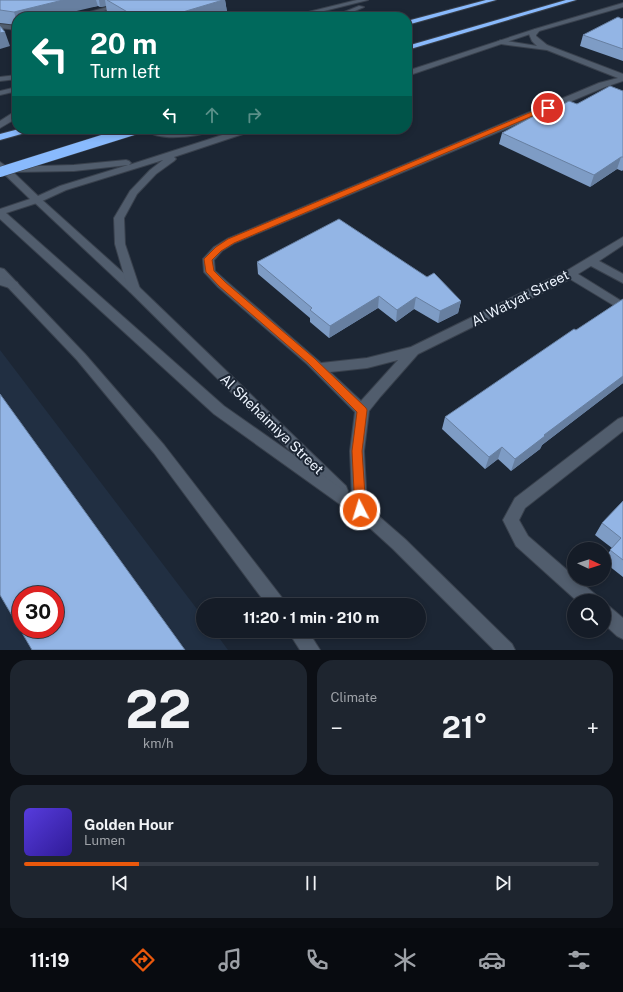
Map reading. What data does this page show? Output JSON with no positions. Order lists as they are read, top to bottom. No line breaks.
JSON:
{"streets":{"street":["Al Watyat Street","Al Shehaimiya Street"]},"north":"right","page":{"turn":["20 m","Turn left"],"limit":"30","trip":"11:20 · 1 min · 210 m","tile":[["22","km/h"],"Climate"],"heat":["−","21°","+"],"song":["Golden Hour","Lumen"],"tabs":"11:19"}}
